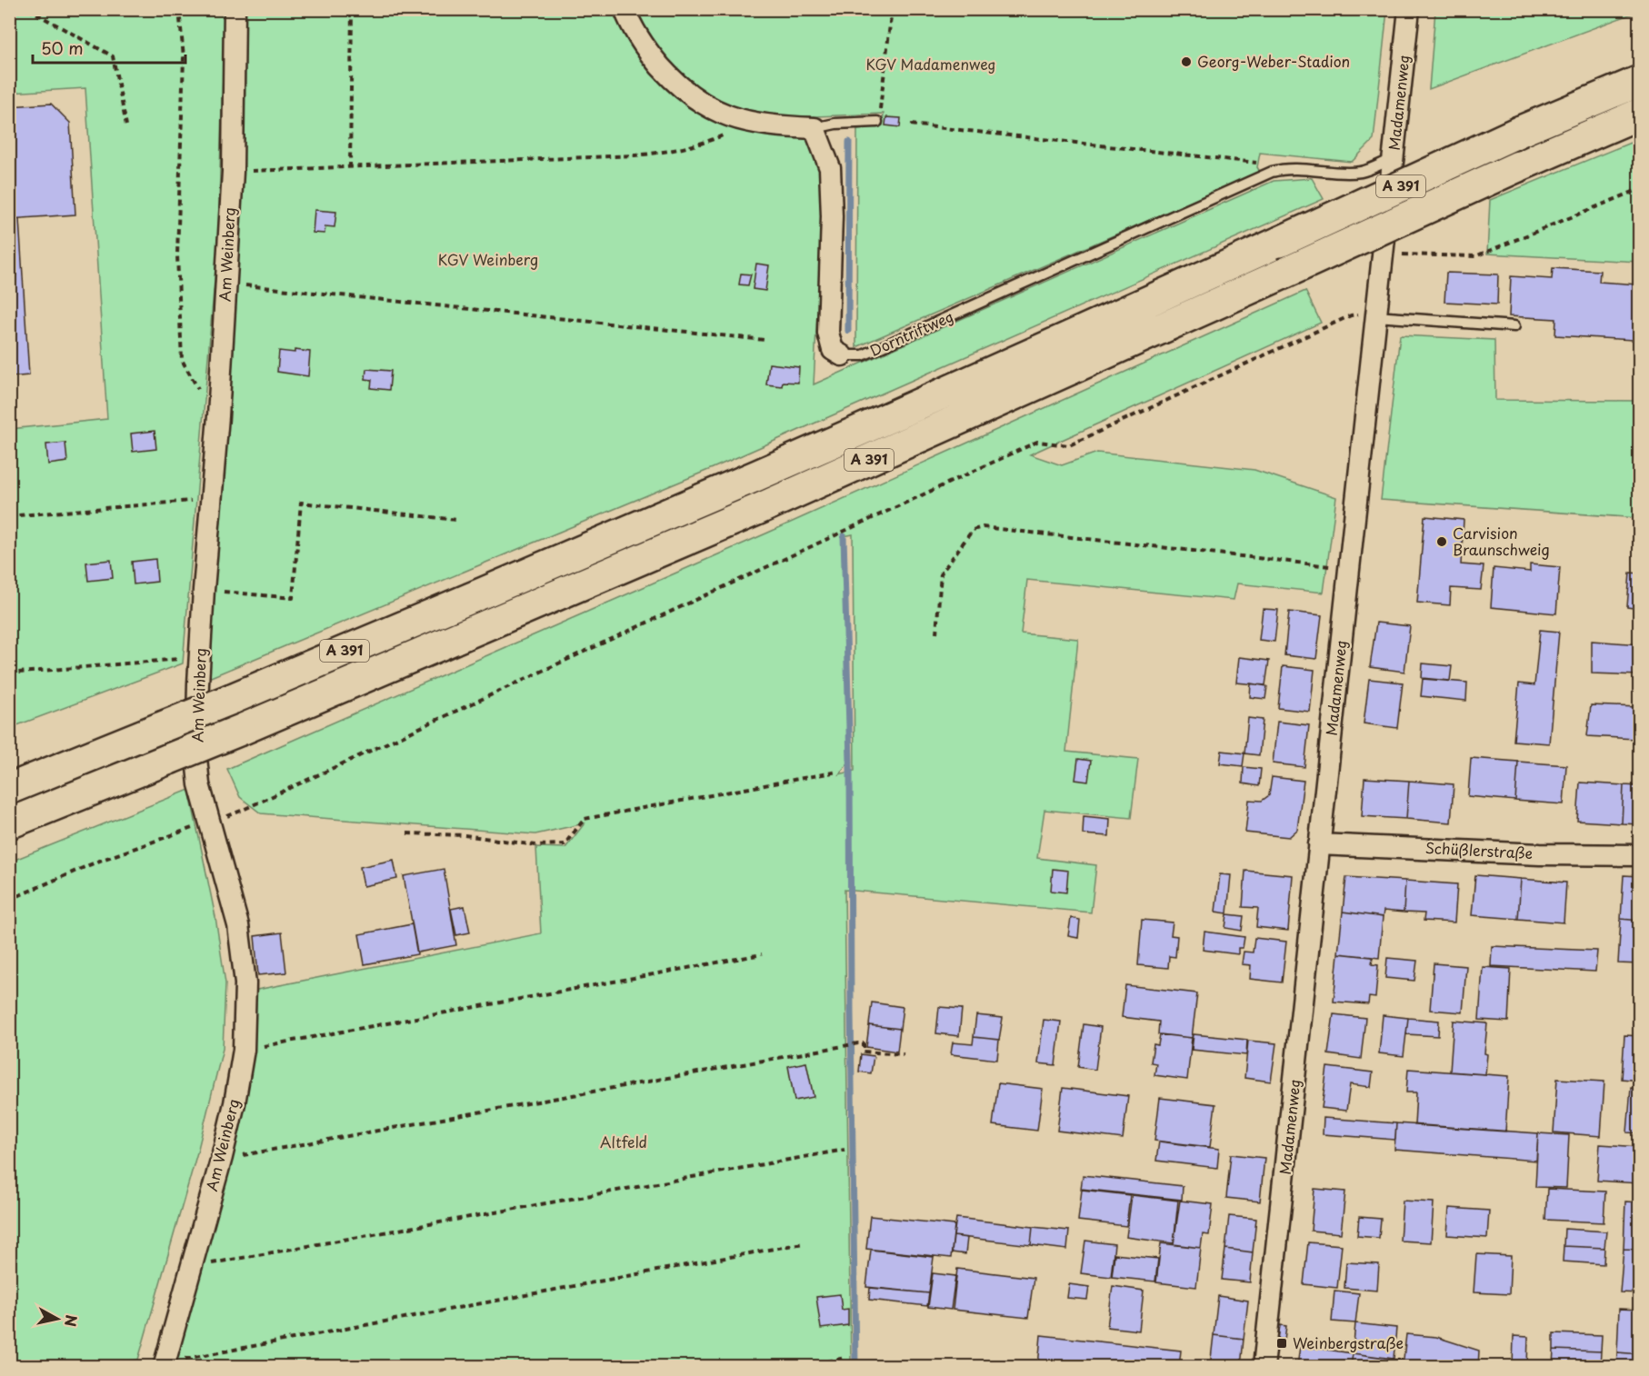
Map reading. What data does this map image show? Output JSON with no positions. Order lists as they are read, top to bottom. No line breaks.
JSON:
{"streets":{"highway":["A 391"],"street":["Madamenweg","Am Weinberg","Dorntriftweg","Schüßlerstraße"]},"crossings":[["Madamenweg","Dorntriftweg"],["Madamenweg","Schüßlerstraße"]],"parks":["KGV Madamenweg","KGV Weinberg","Altfeld"],"places":{"other":["Georg-Weber-Stadion","Carvision Braunschweig"],"transit":["Weinbergstraße"]},"scale_bar":"50 m","north":"right"}
